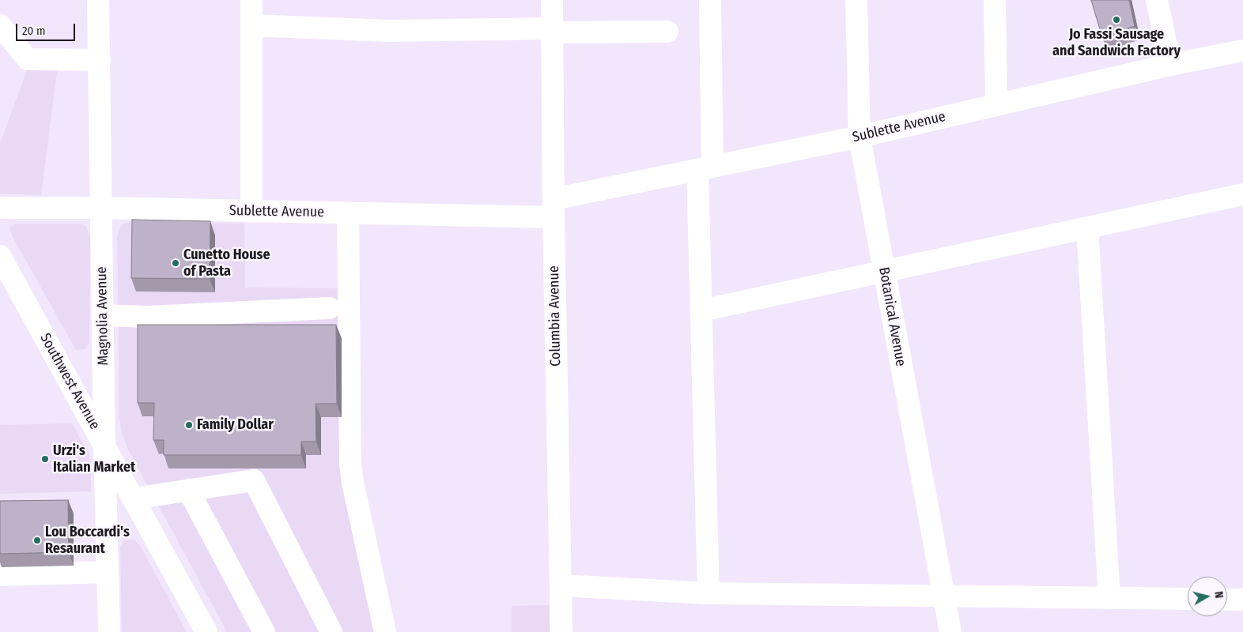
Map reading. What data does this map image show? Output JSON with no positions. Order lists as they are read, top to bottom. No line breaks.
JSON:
{"streets":{"street":["Sublette Avenue","Magnolia Avenue","Columbia Avenue","Botanical Avenue","Southwest Avenue"]},"crossings":[["Sublette Avenue","Magnolia Avenue"],["Sublette Avenue","Columbia Avenue"],["Sublette Avenue","Botanical Avenue"],["Magnolia Avenue","Southwest Avenue"]],"places":["Jo Fassi Sausage and Sandwich Factory","Cunetto House of Pasta","Family Dollar","Urzi's Italian Market","Lou Boccardi's Resaurant"],"scale_bar":"20 m","north":"right"}
